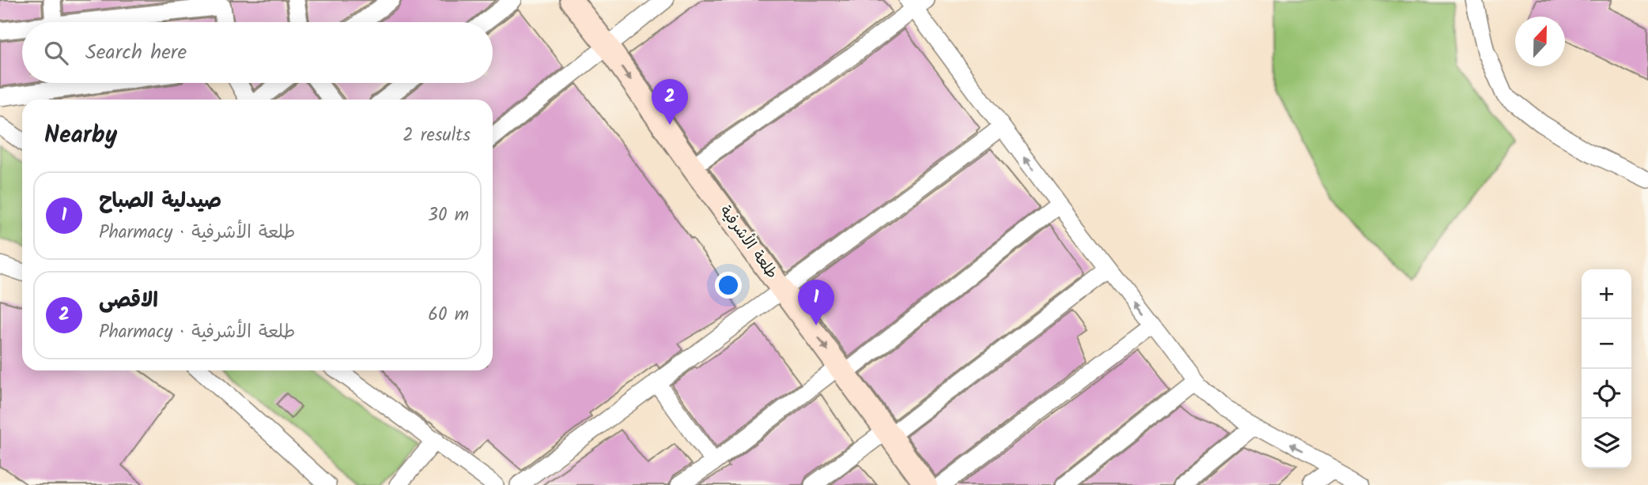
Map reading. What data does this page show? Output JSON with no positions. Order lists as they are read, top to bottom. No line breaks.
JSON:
{"streets":{"main road":["طلعة الأشرفية"]},"one_way":["طلعة الأشرفية"],"north":"top","page":{"search":"Search here","pins":["2","1"],"heading":["Nearby","2 results"],"list":[{"mark":"1","name":"صيدلية الصباح","note":"Pharmacy · طلعة الأشرفية","value":"30 m"},{"mark":"2","name":"الاقصى","note":"Pharmacy · طلعة الأشرفية","value":"60 m"}],"map_buttons":["+","−"]}}
